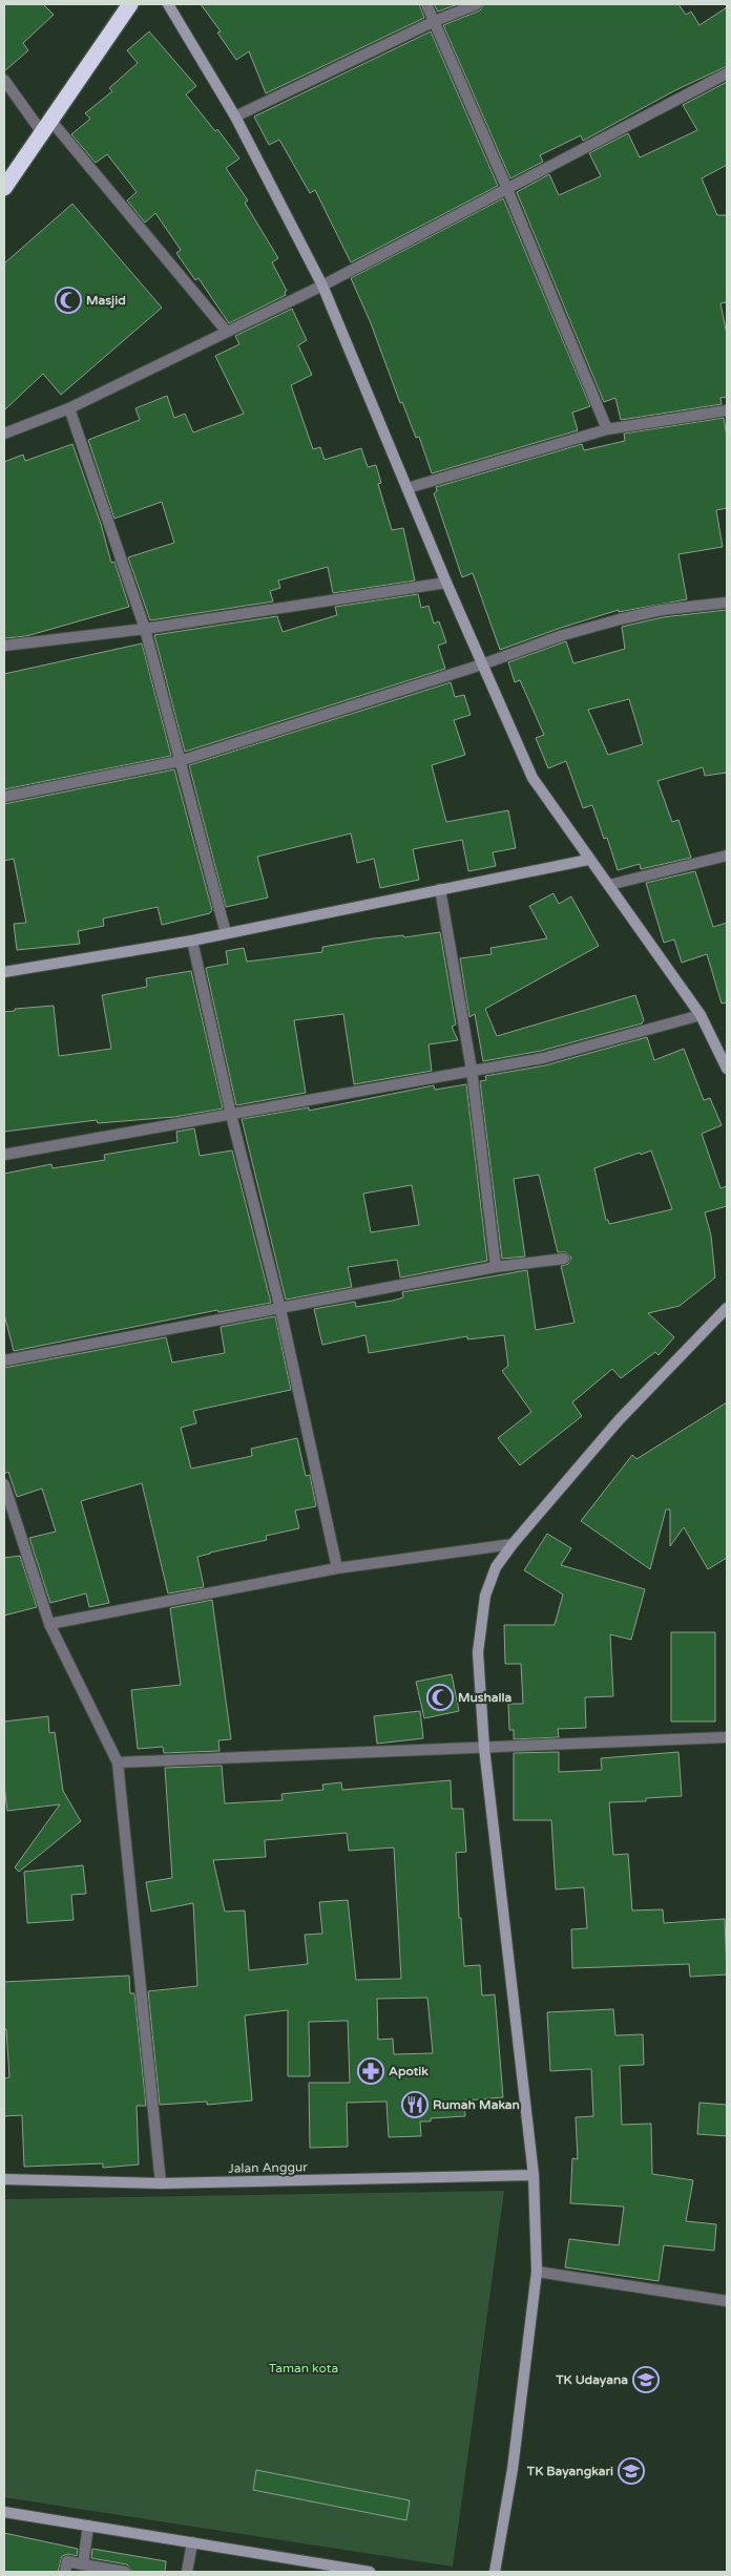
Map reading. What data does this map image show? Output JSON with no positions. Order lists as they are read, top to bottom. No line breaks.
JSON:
{"streets":{"street":["Jalan Anggur"]},"parks":["Taman kota"],"places":{"mosque":["Masjid","Mushalla"],"pharmacy":["Apotik"],"restaurant":["Rumah Makan"],"school or university":["TK Udayana","TK Bayangkari"]}}
